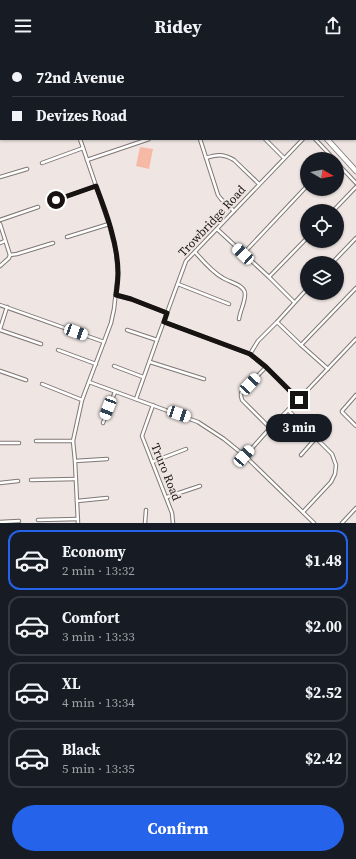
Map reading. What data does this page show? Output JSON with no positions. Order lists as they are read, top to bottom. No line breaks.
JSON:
{"streets":{"street":["Trowbridge Road","Truro Road"]},"north":"right","page":{"header":"Ridey","banner":["72nd Avenue","Devizes Road"],"bubble":"3 min","list":[{"name":"Economy","note":"2 min · 13:32","value":"$1.48"},{"name":"Comfort","note":"3 min · 13:33","value":"$2.00"},{"name":"XL","note":"4 min · 13:34","value":"$2.52"},{"name":"Black","note":"5 min · 13:35","value":"$2.42"}],"buttons":"Confirm"}}
